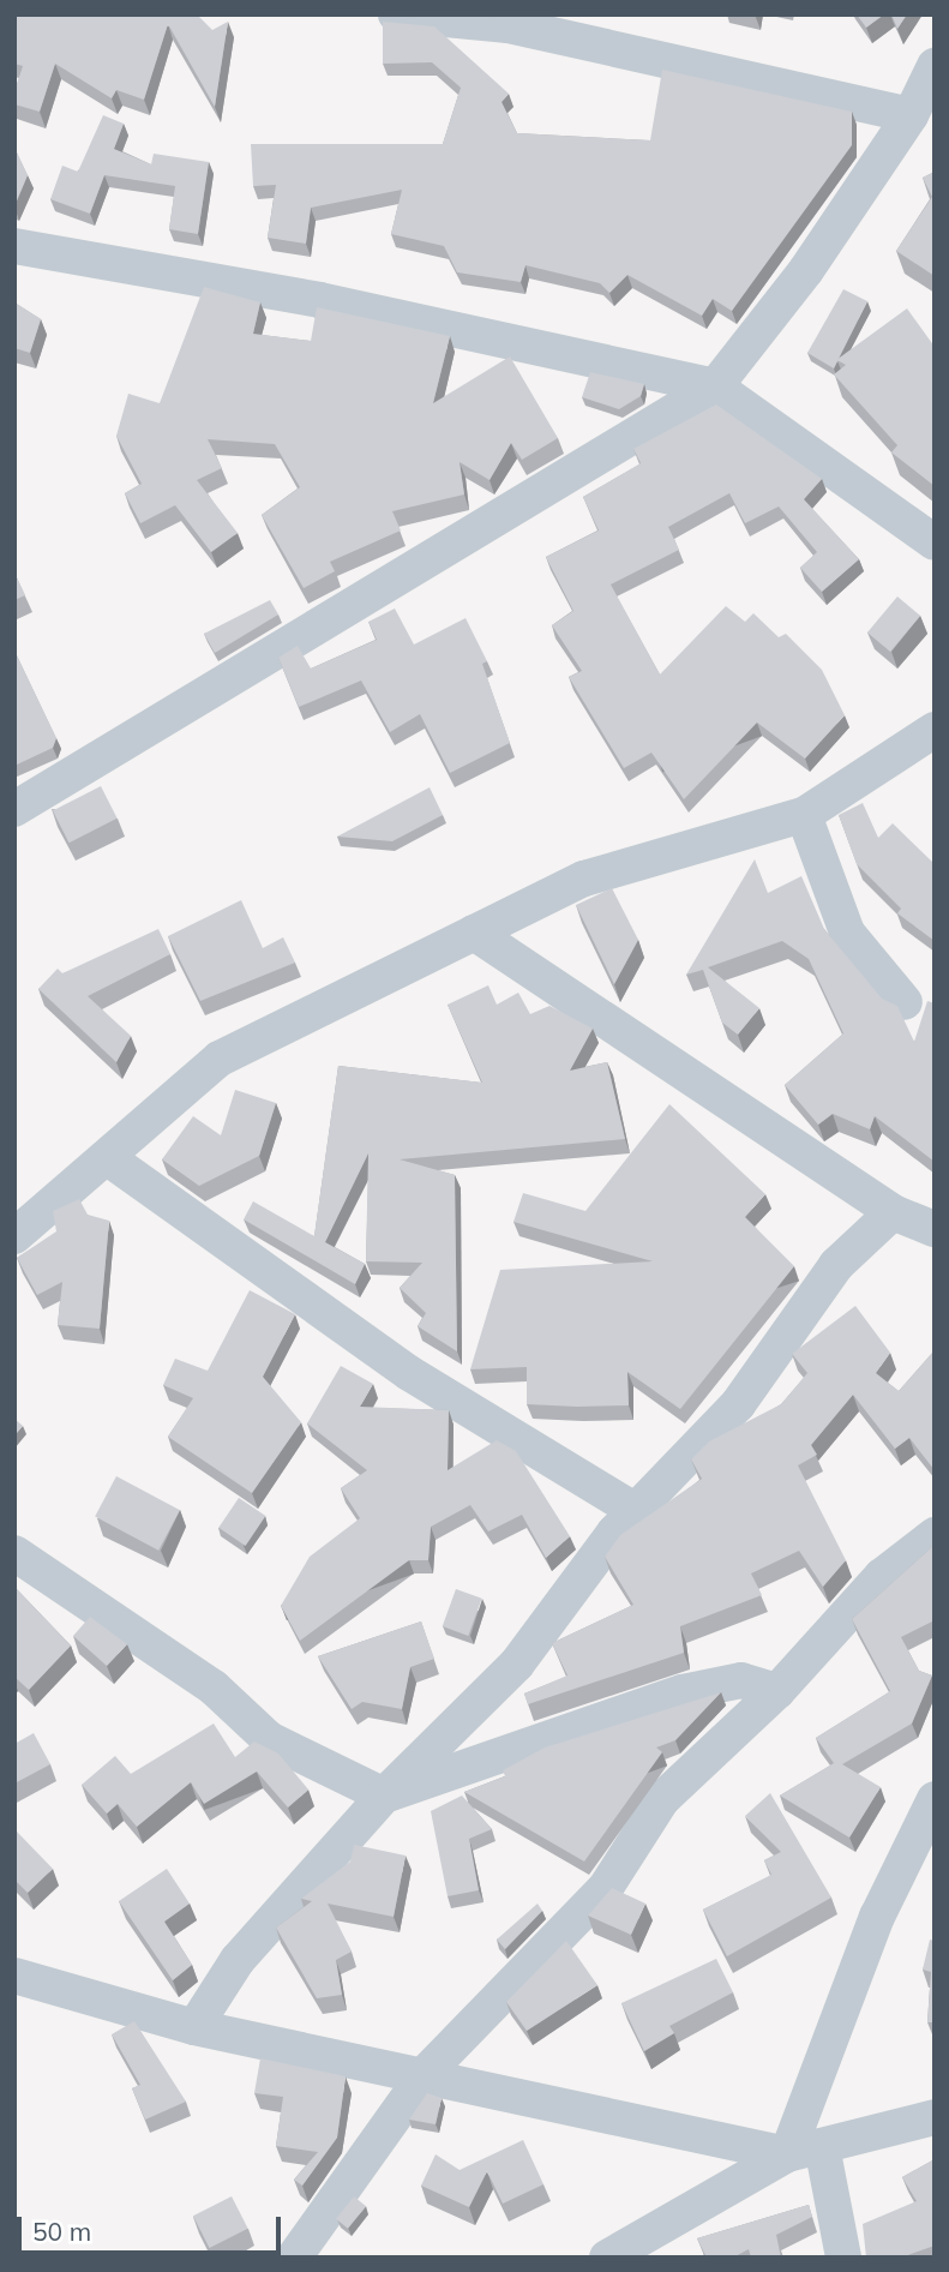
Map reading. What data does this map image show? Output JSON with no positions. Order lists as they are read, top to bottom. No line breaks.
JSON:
{"scale_bar":"50 m"}
